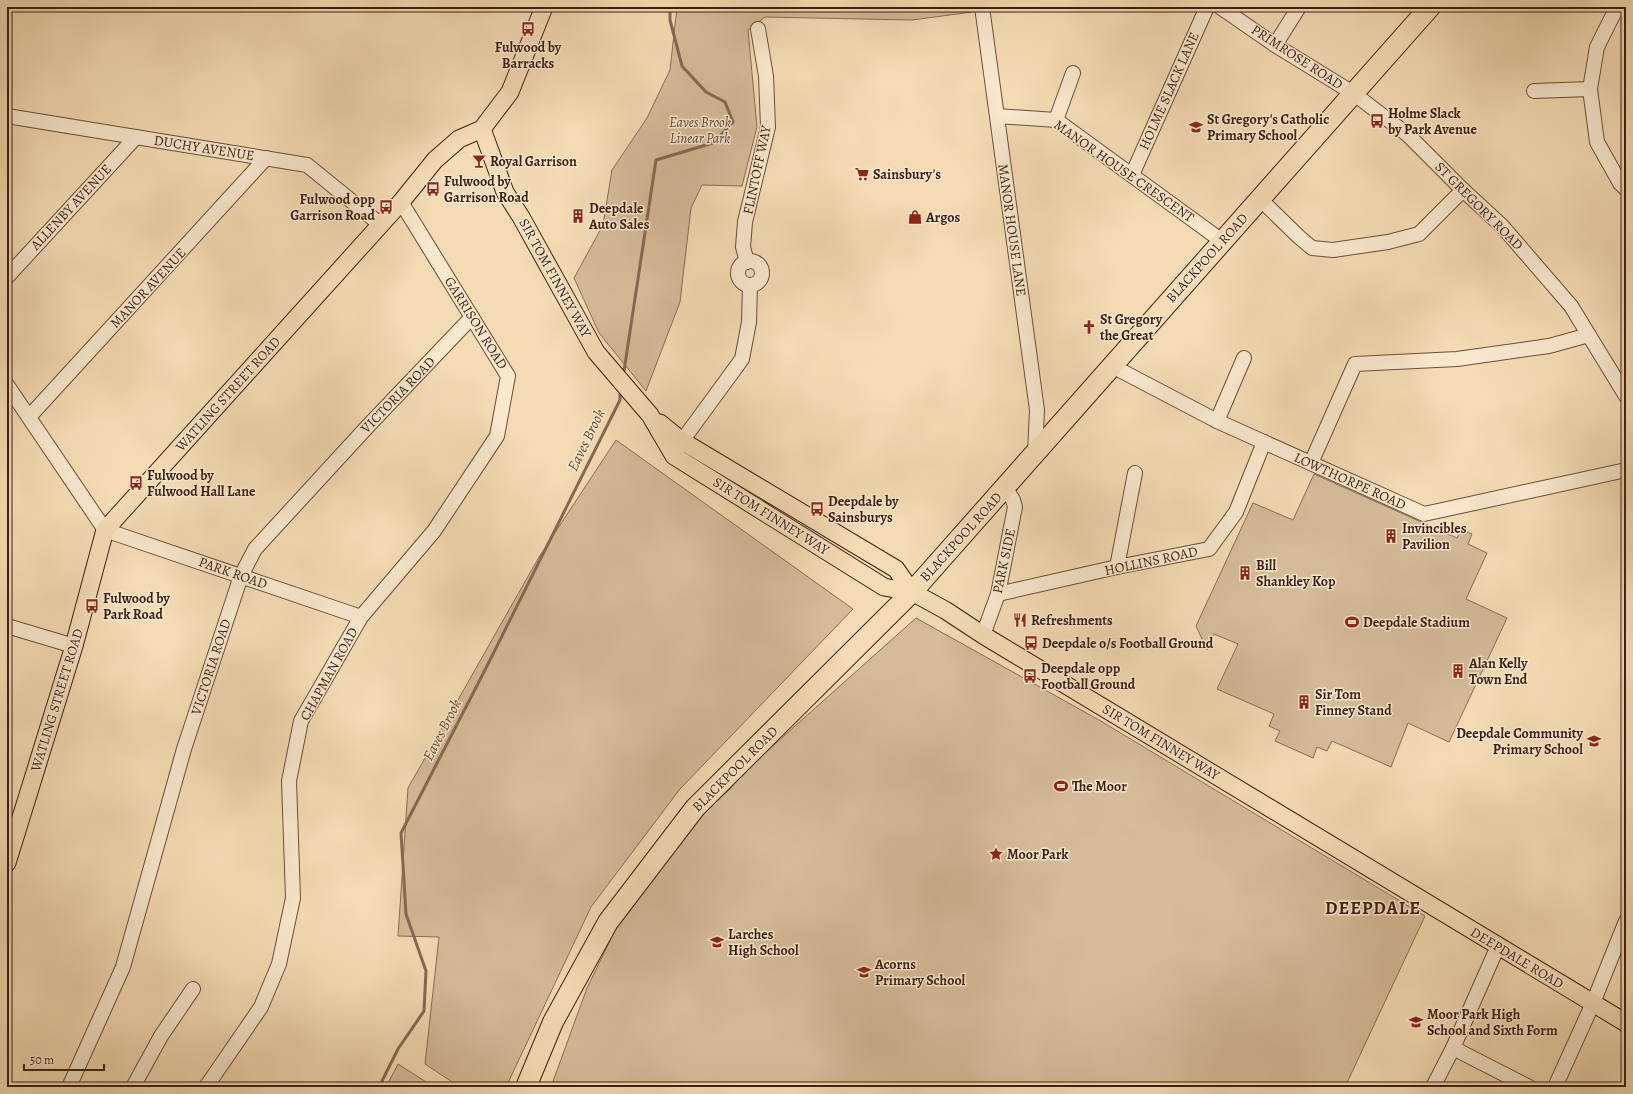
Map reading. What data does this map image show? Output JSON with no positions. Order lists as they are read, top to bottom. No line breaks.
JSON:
{"streets":{"highway":["BLACKPOOL ROAD"],"main road":["SIR TOM FINNEY WAY","WATLING STREET ROAD","DEEPDALE ROAD"],"street":["PRIMROSE ROAD","HOLME SLACK LANE","DUCHY AVENUE","FLINTOFF WAY","MANOR HOUSE CRESCENT","ST GREGORY ROAD","ALLENBY AVENUE","MANOR HOUSE LANE","MANOR AVENUE","GARRISON ROAD","VICTORIA ROAD","LOWTHORPE ROAD","PARK SIDE","HOLLINS ROAD","PARK ROAD","CHAPMAN ROAD"]},"crossings":[["PRIMROSE ROAD","ST GREGORY ROAD"],["PRIMROSE ROAD","BLACKPOOL ROAD"],["HOLME SLACK LANE","MANOR HOUSE CRESCENT"],["DUCHY AVENUE","ALLENBY AVENUE"],["DUCHY AVENUE","MANOR AVENUE"],["DUCHY AVENUE","WATLING STREET ROAD"],["FLINTOFF WAY","SIR TOM FINNEY WAY"],["MANOR HOUSE CRESCENT","MANOR HOUSE LANE"],["MANOR HOUSE CRESCENT","BLACKPOOL ROAD"],["ST GREGORY ROAD","BLACKPOOL ROAD"],["MANOR HOUSE LANE","BLACKPOOL ROAD"],["BLACKPOOL ROAD","SIR TOM FINNEY WAY"],["BLACKPOOL ROAD","LOWTHORPE ROAD"],["BLACKPOOL ROAD","PARK SIDE"],["SIR TOM FINNEY WAY","WATLING STREET ROAD"],["SIR TOM FINNEY WAY","PARK SIDE"],["SIR TOM FINNEY WAY","DEEPDALE ROAD"],["GARRISON ROAD","WATLING STREET ROAD"],["GARRISON ROAD","VICTORIA ROAD"],["GARRISON ROAD","CHAPMAN ROAD"],["WATLING STREET ROAD","PARK ROAD"],["VICTORIA ROAD","PARK ROAD"],["LOWTHORPE ROAD","HOLLINS ROAD"],["PARK SIDE","HOLLINS ROAD"],["PARK ROAD","CHAPMAN ROAD"]],"districts":["DEEPDALE"],"water":["Eaves Brook"],"parks":["Eaves Brook Linear Park"],"places":{"bus stop":["Fulwood by Barracks","Holme Slack by Park Avenue","Fulwood by Garrison Road","Fulwood opp Garrison Road","Fulwood by Fulwood Hall Lane","Deepdale by Sainsburys","Fulwood by Park Road","Deepdale o/s Football Ground","Deepdale opp Football Ground"],"school or university":["St Gregory's Catholic Primary School","Deepdale Community Primary School","Larches High School","Acorns Primary School","Moor Park High School and Sixth Form"],"bar":["Royal Garrison"],"supermarket":["Sainsbury's"],"building":["Deepdale Auto Sales","Invincibles Pavilion","Bill Shankley Kop","Alan Kelly Town End","Sir Tom Finney Stand"],"shop":["Argos"],"church":["St Gregory the Great"],"restaurant":["Refreshments"],"sports":["Deepdale Stadium","The Moor"],"place":["Moor Park"]},"scale_bar":"50 m"}
